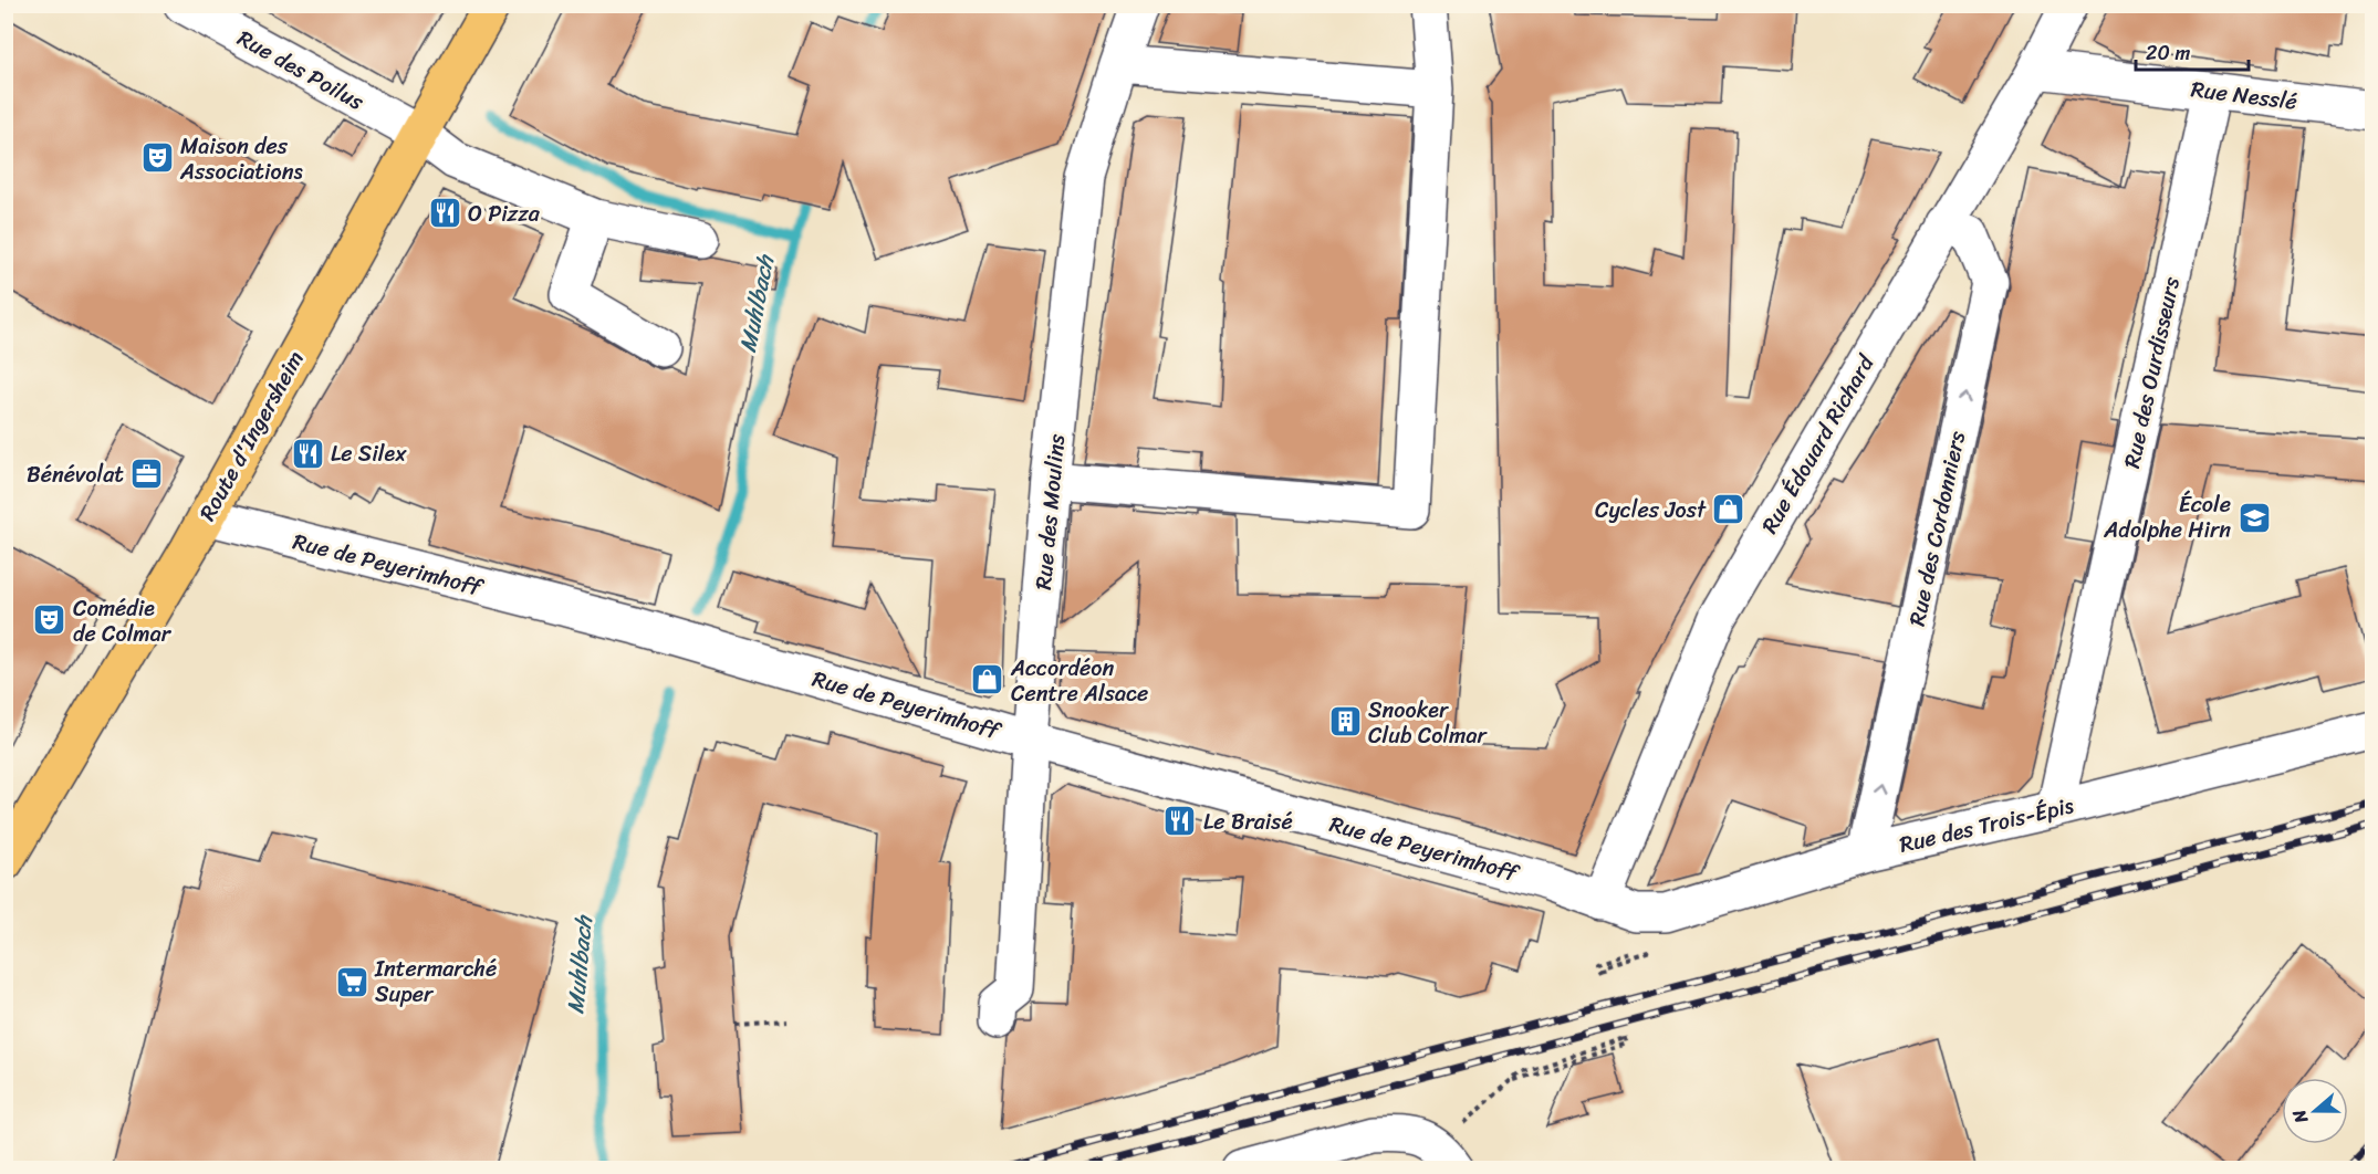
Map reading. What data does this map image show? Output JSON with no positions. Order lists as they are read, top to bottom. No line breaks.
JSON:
{"streets":{"main road":["Route d'Ingersheim"],"street":["Rue des Poilus","Rue Nesslé","Rue des Ourdisseurs","Rue Édouard Richard","Rue des Moulins","Rue des Cordonniers","Rue de Peyerimhoff","Rue des Trois-Épis"]},"crossings":[["Rue des Poilus","Route d'Ingersheim"],["Rue Nesslé","Rue des Ourdisseurs"],["Rue Nesslé","Rue Édouard Richard"],["Rue des Ourdisseurs","Rue des Trois-Épis"],["Route d'Ingersheim","Rue de Peyerimhoff"],["Rue Édouard Richard","Rue des Cordonniers"],["Rue Édouard Richard","Rue de Peyerimhoff"],["Rue Édouard Richard","Rue des Trois-Épis"],["Rue des Moulins","Rue de Peyerimhoff"],["Rue des Cordonniers","Rue des Trois-Épis"],["Rue de Peyerimhoff","Rue des Trois-Épis"]],"one_way":["Rue des Cordonniers"],"water":["Muhlbach"],"places":{"theatre":["Maison des Associations","Comédie de Colmar"],"restaurant":["O Pizza","Le Silex","Le Braisé"],"office":["Bénévolat"],"shop":["Cycles Jost","Accordéon Centre Alsace"],"school or university":["École Adolphe Hirn"],"building":["Snooker Club Colmar"],"supermarket":["Intermarché Super"]},"scale_bar":"20 m","north":"left"}
